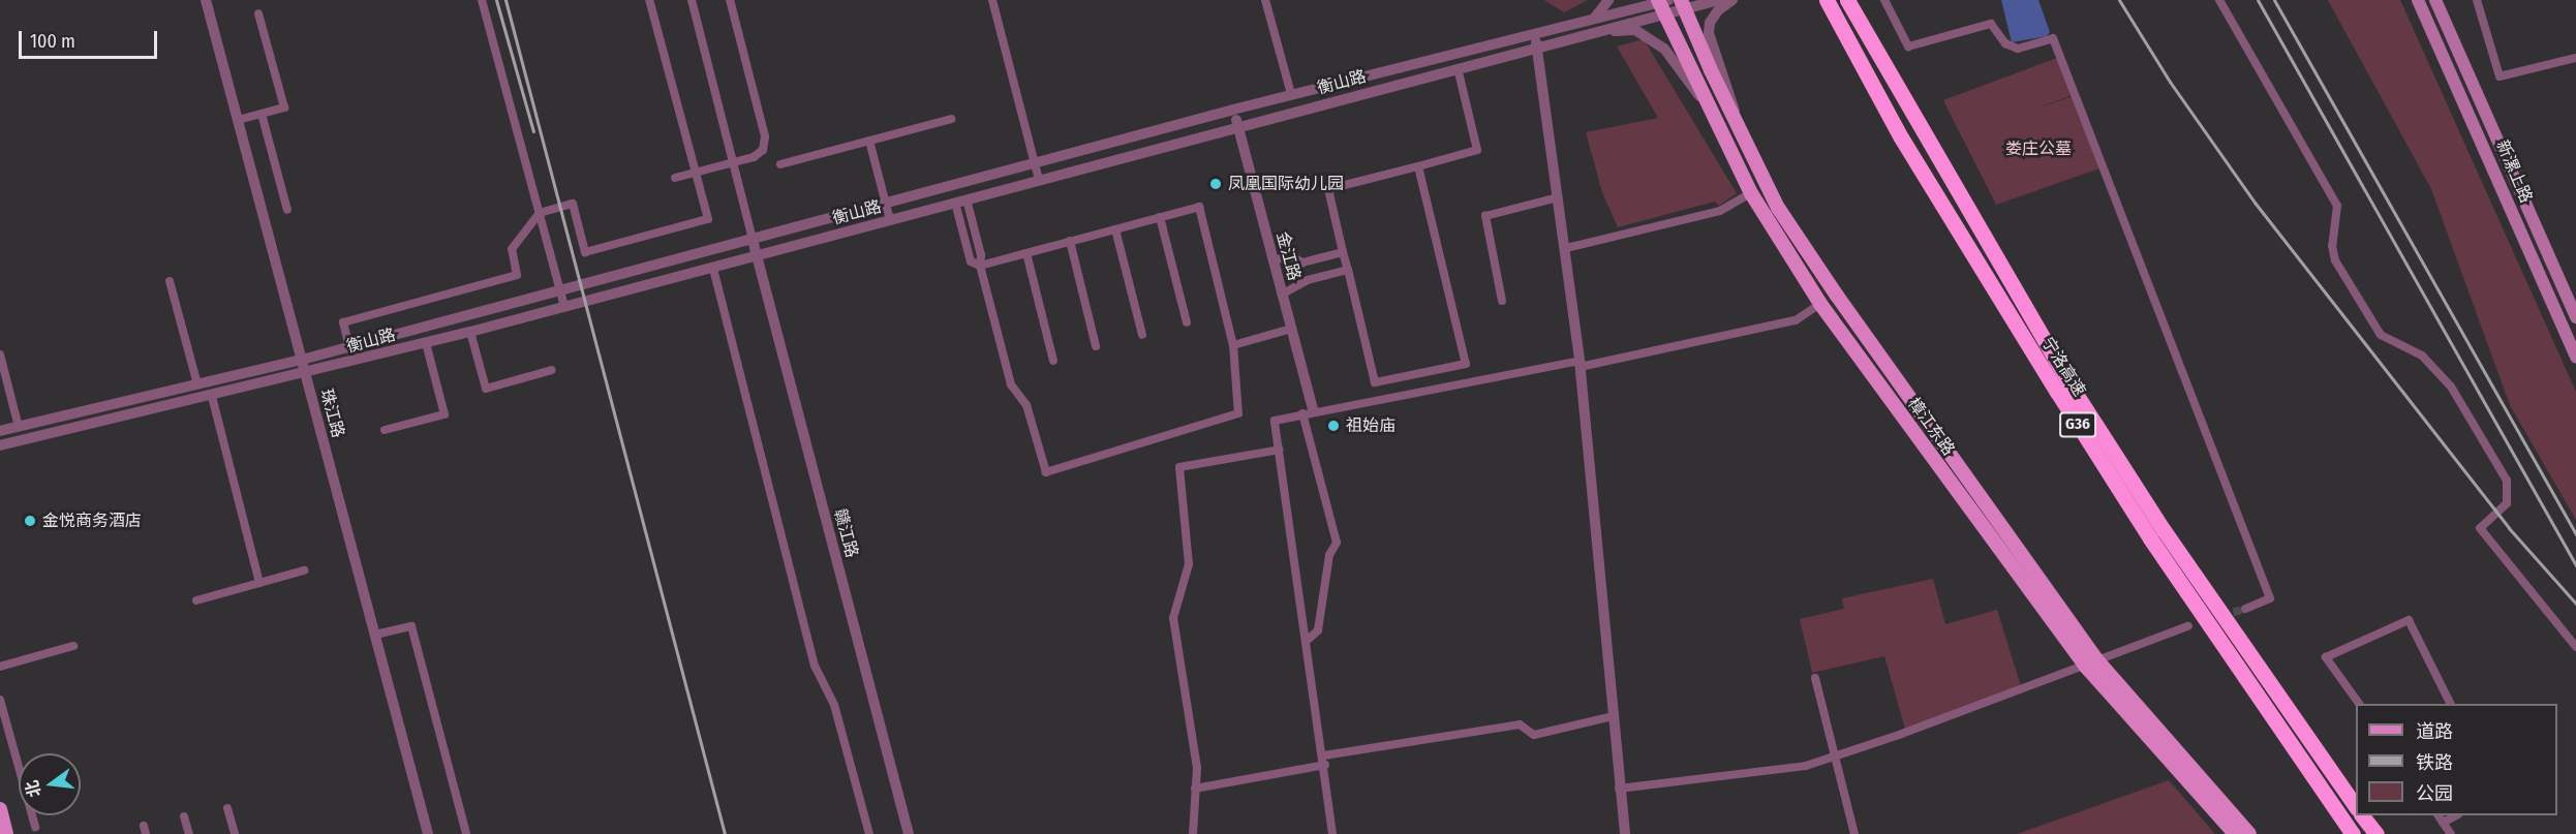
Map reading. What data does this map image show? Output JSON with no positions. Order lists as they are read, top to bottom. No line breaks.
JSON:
{"streets":{"highway":["宁洛高速","G36"],"main road":["新漯上路","樟江东路"],"street":["衡山路","金江路","珠江路","赣江路"]},"crossings":[["衡山路","金江路"],["衡山路","珠江路"],["衡山路","樟江东路"],["衡山路","赣江路"]],"parks":["娄庄公墓"],"places":["凤凰国际幼儿园","祖始庙","金悦商务酒店"],"legend":["道路","铁路","公园"],"scale_bar":"100 m","north":"left"}
